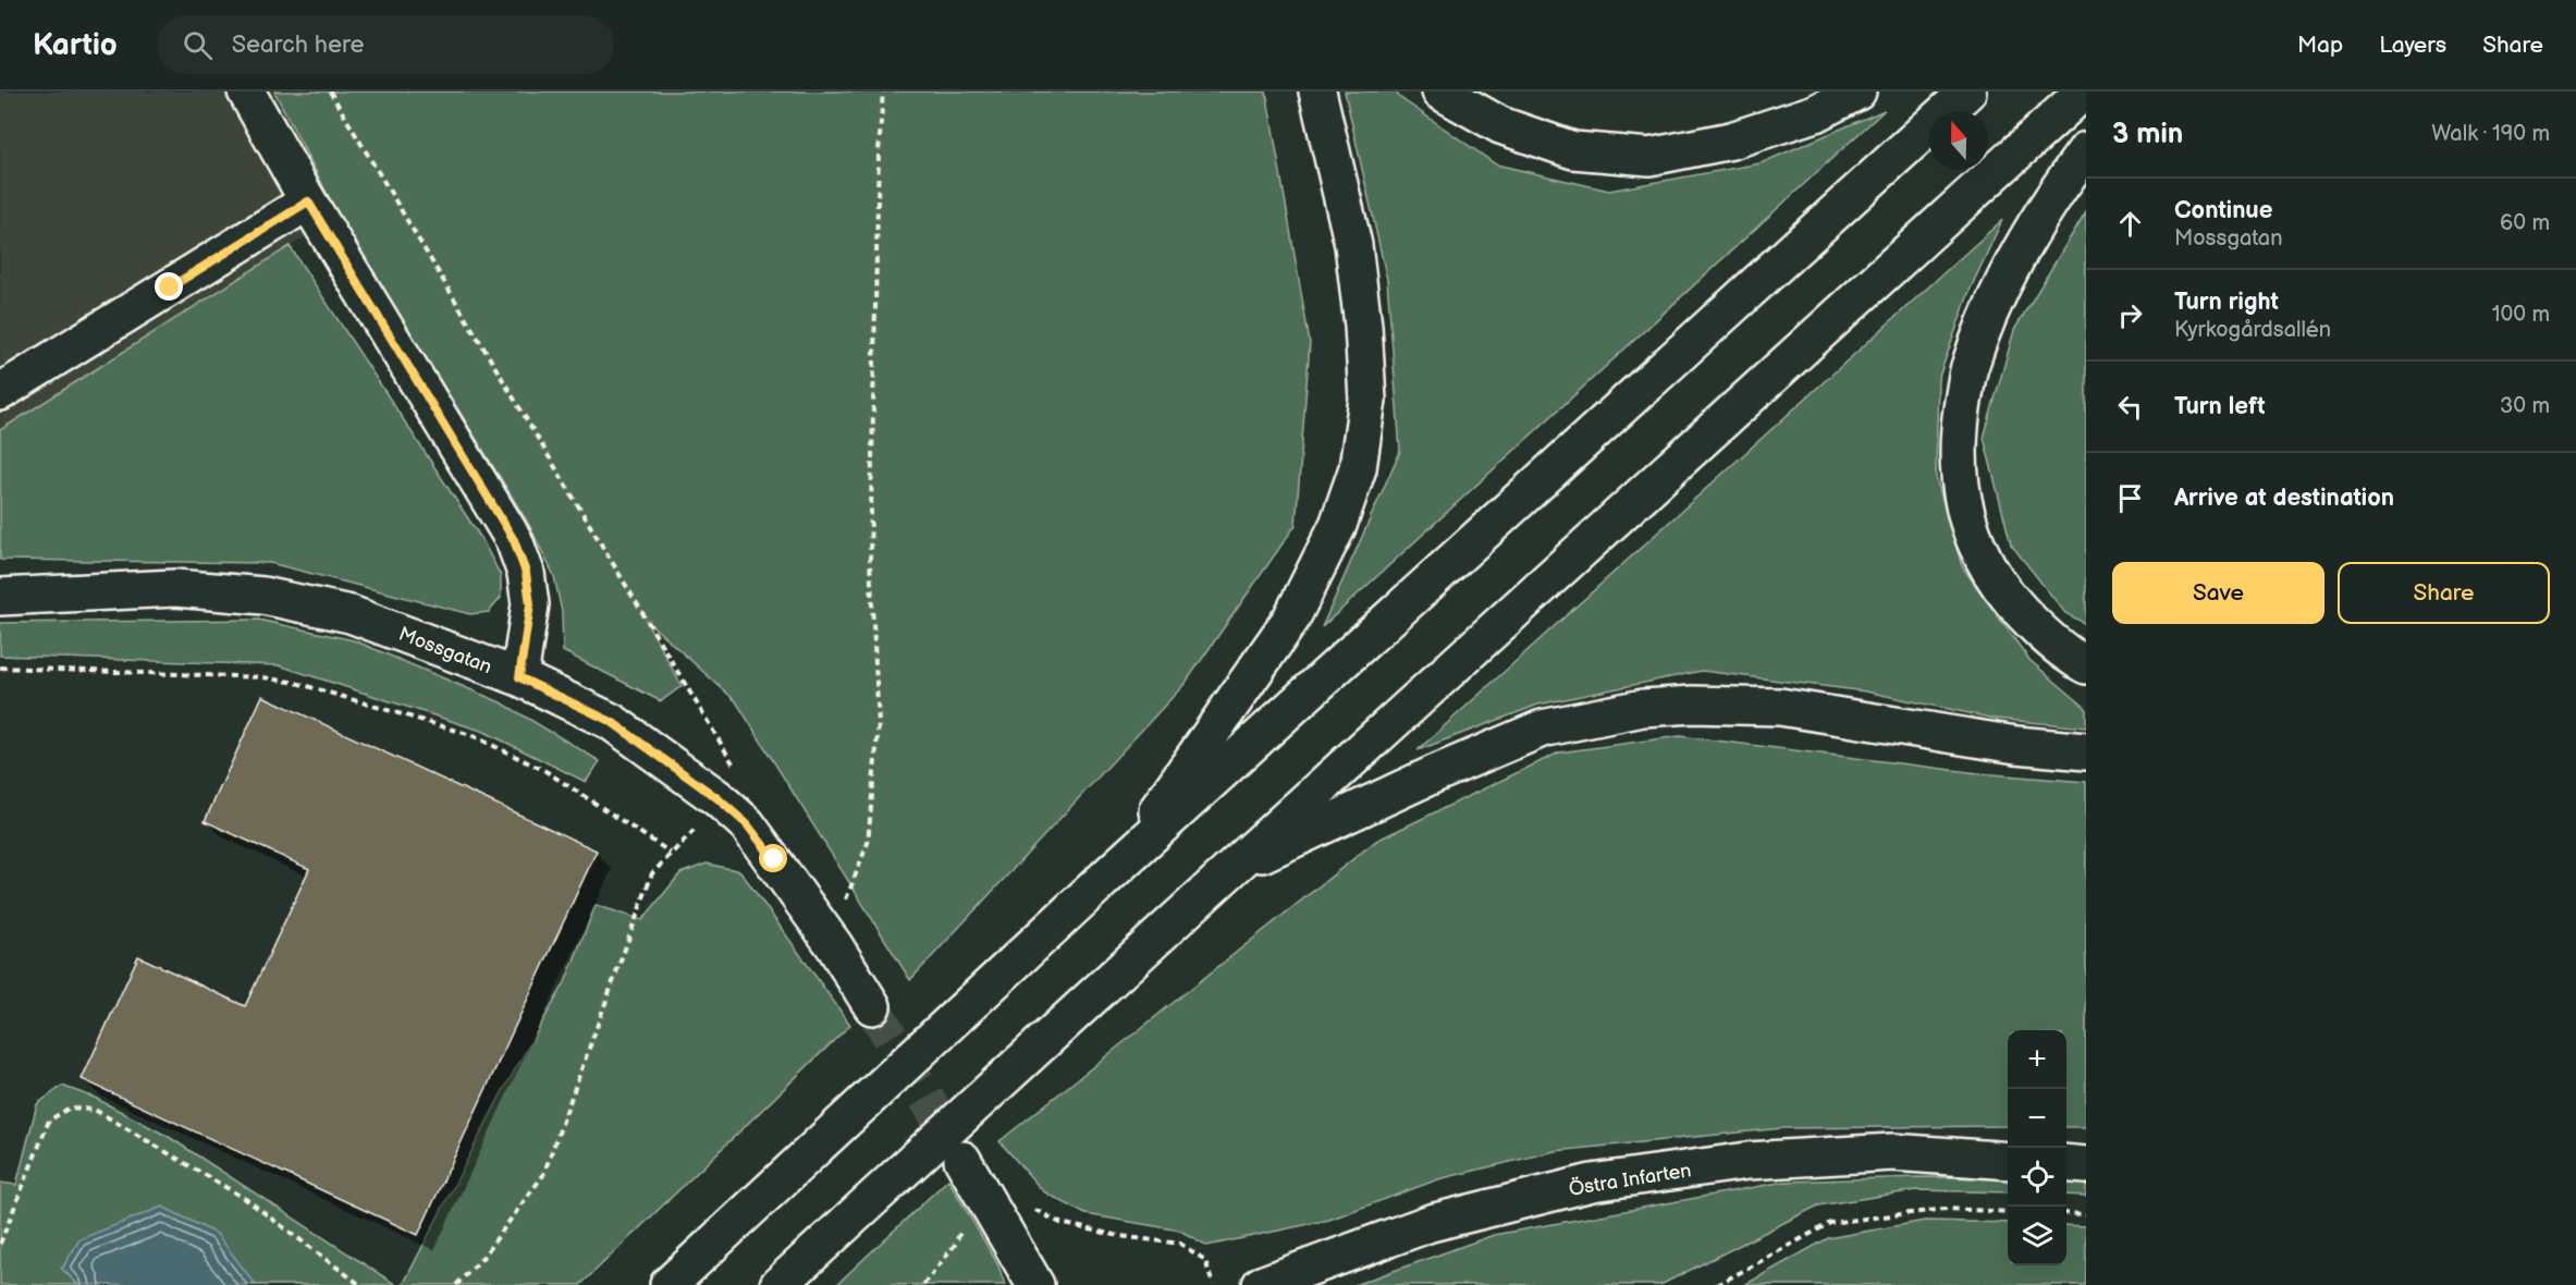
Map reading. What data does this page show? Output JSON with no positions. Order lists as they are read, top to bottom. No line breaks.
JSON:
{"streets":{"main road":["Mossgatan","Östra Infarten"]},"north":"top","page":{"header":"Kartio","search":"Search here","nav":["Map","Layers","Share"],"heading":["3 min","Walk · 190 m"],"list":[["Continue","Mossgatan","60 m"],["Turn right","Kyrkogårdsallén","100 m"],["Turn left","30 m"],"Arrive at destination"],"buttons":["Save","Share"],"map_buttons":["+","−"]}}
